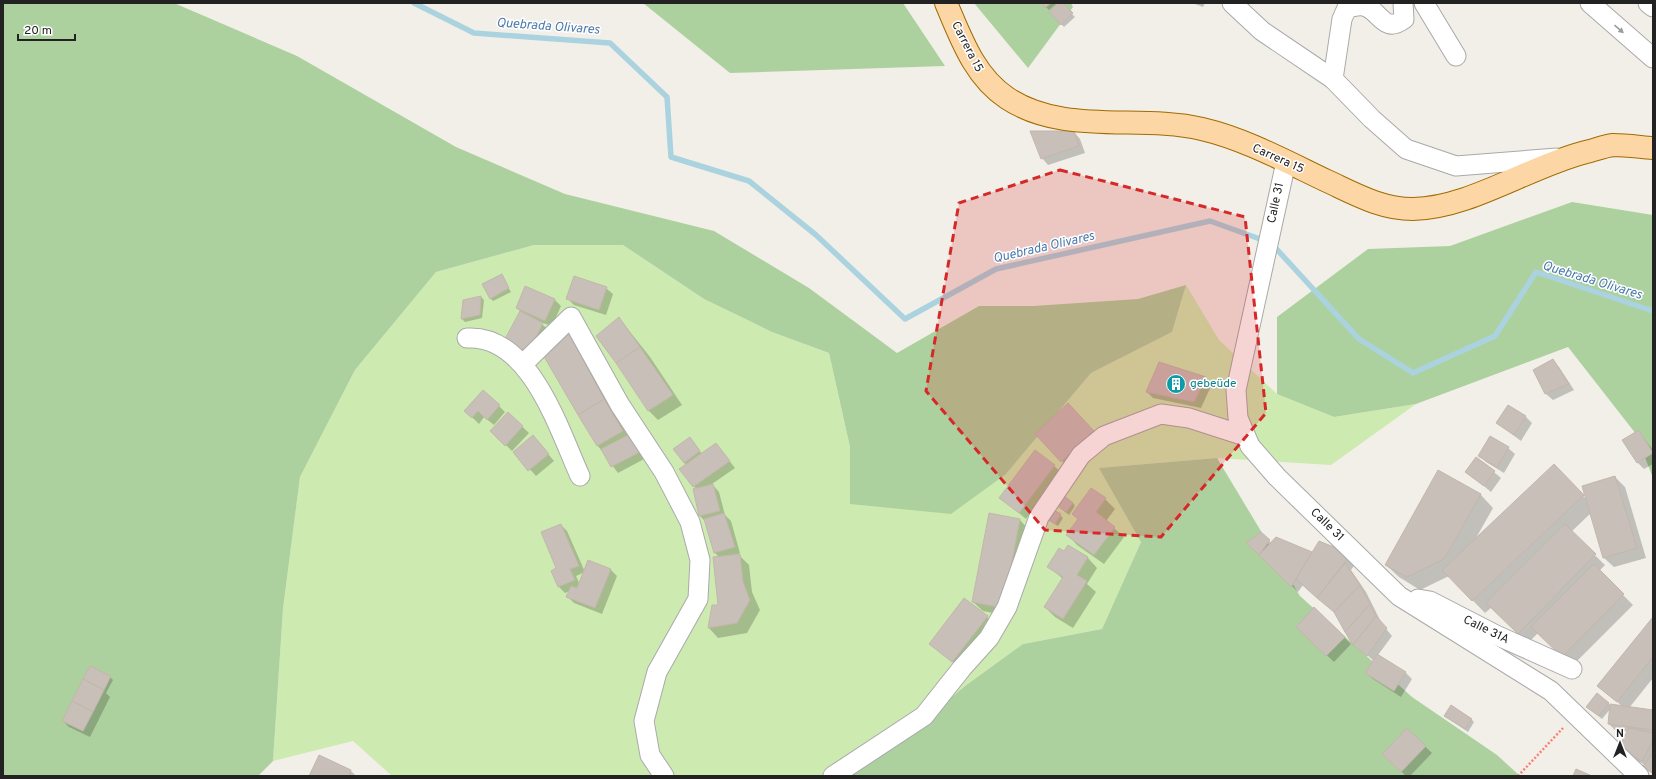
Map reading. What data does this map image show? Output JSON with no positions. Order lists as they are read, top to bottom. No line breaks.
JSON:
{"streets":{"main road":["Carrera 15"],"street":["Calle 31","Calle 31A"]},"crossings":[["Carrera 15","Calle 31"],["Calle 31","Calle 31A"]],"water":["Quebrada Olivares"],"places":{"building":["gebeüde"]},"scale_bar":"20 m","north":"top"}
